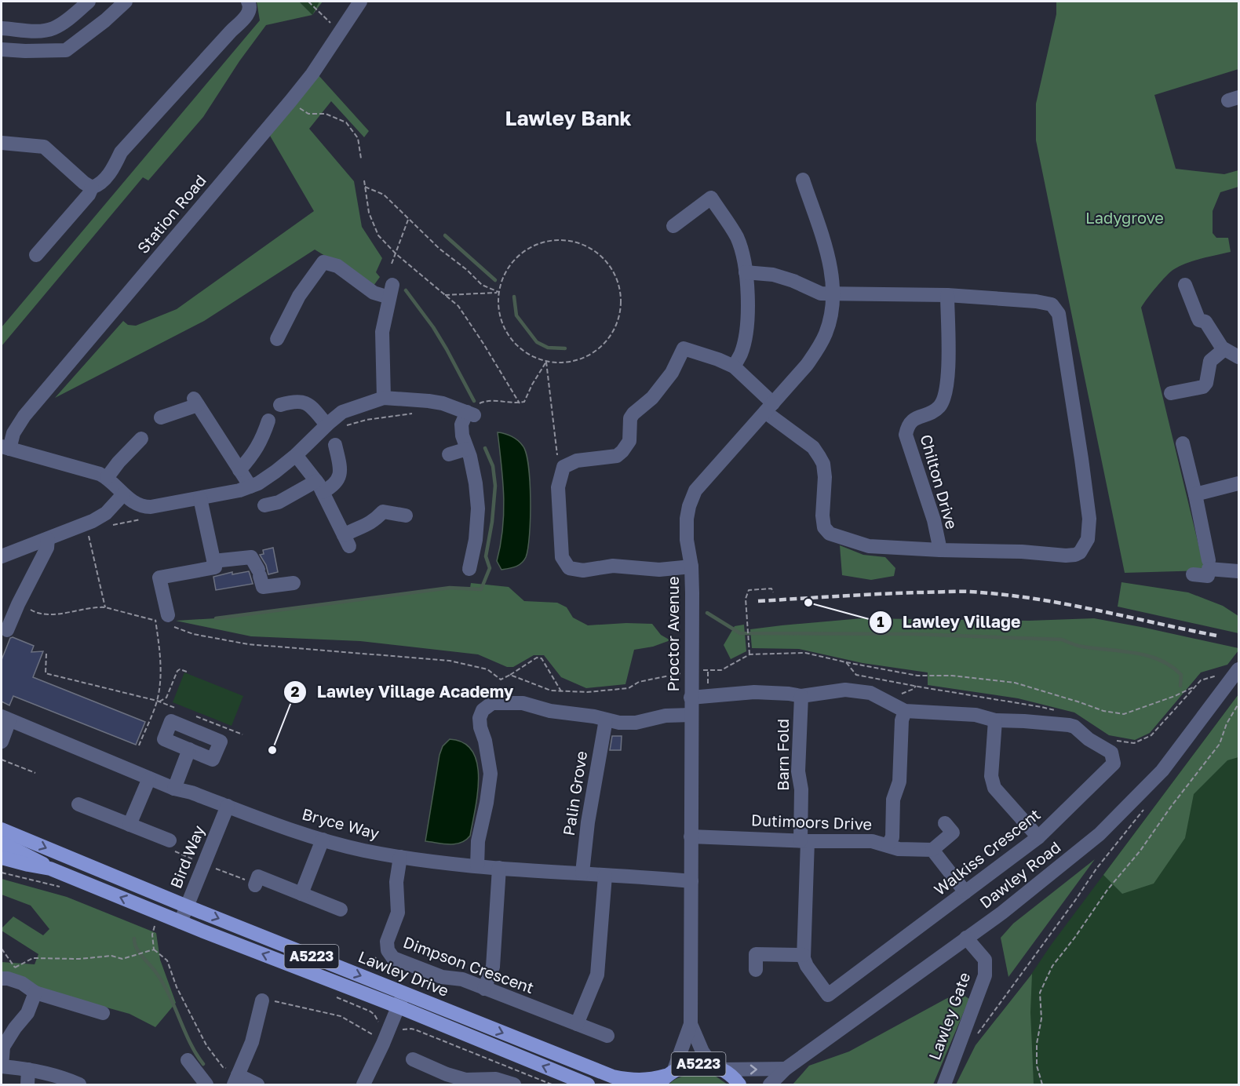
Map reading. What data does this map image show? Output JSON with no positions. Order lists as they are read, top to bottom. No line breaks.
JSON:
{"streets":{"main road":["A5223","Lawley Drive"],"street":["Station Road","Chilton Drive","Proctor Avenue","Barn Fold","Palin Grove","Dutimoors Drive","Bryce Way","Walkiss Crescent","Bird Way","Dawley Road","Dimpson Crescent","Lawley Gate"]},"crossings":[["Chilton Drive","Proctor Avenue"],["Proctor Avenue","Dutimoors Drive"],["Proctor Avenue","Bryce Way"],["Proctor Avenue","Walkiss Crescent"],["Proctor Avenue","A5223"],["Proctor Avenue","Lawley Drive"],["Barn Fold","Dutimoors Drive"],["Barn Fold","Walkiss Crescent"],["Palin Grove","Bryce Way"],["Dutimoors Drive","Walkiss Crescent"],["Bryce Way","Bird Way"],["Bryce Way","Dimpson Crescent"],["Bird Way","Lawley Drive"],["Dawley Road","Lawley Gate"],["A5223","Lawley Drive"]],"districts":["Lawley Bank"],"parks":["Ladygrove"],"places":["Lawley Village","Lawley Village Academy"]}
